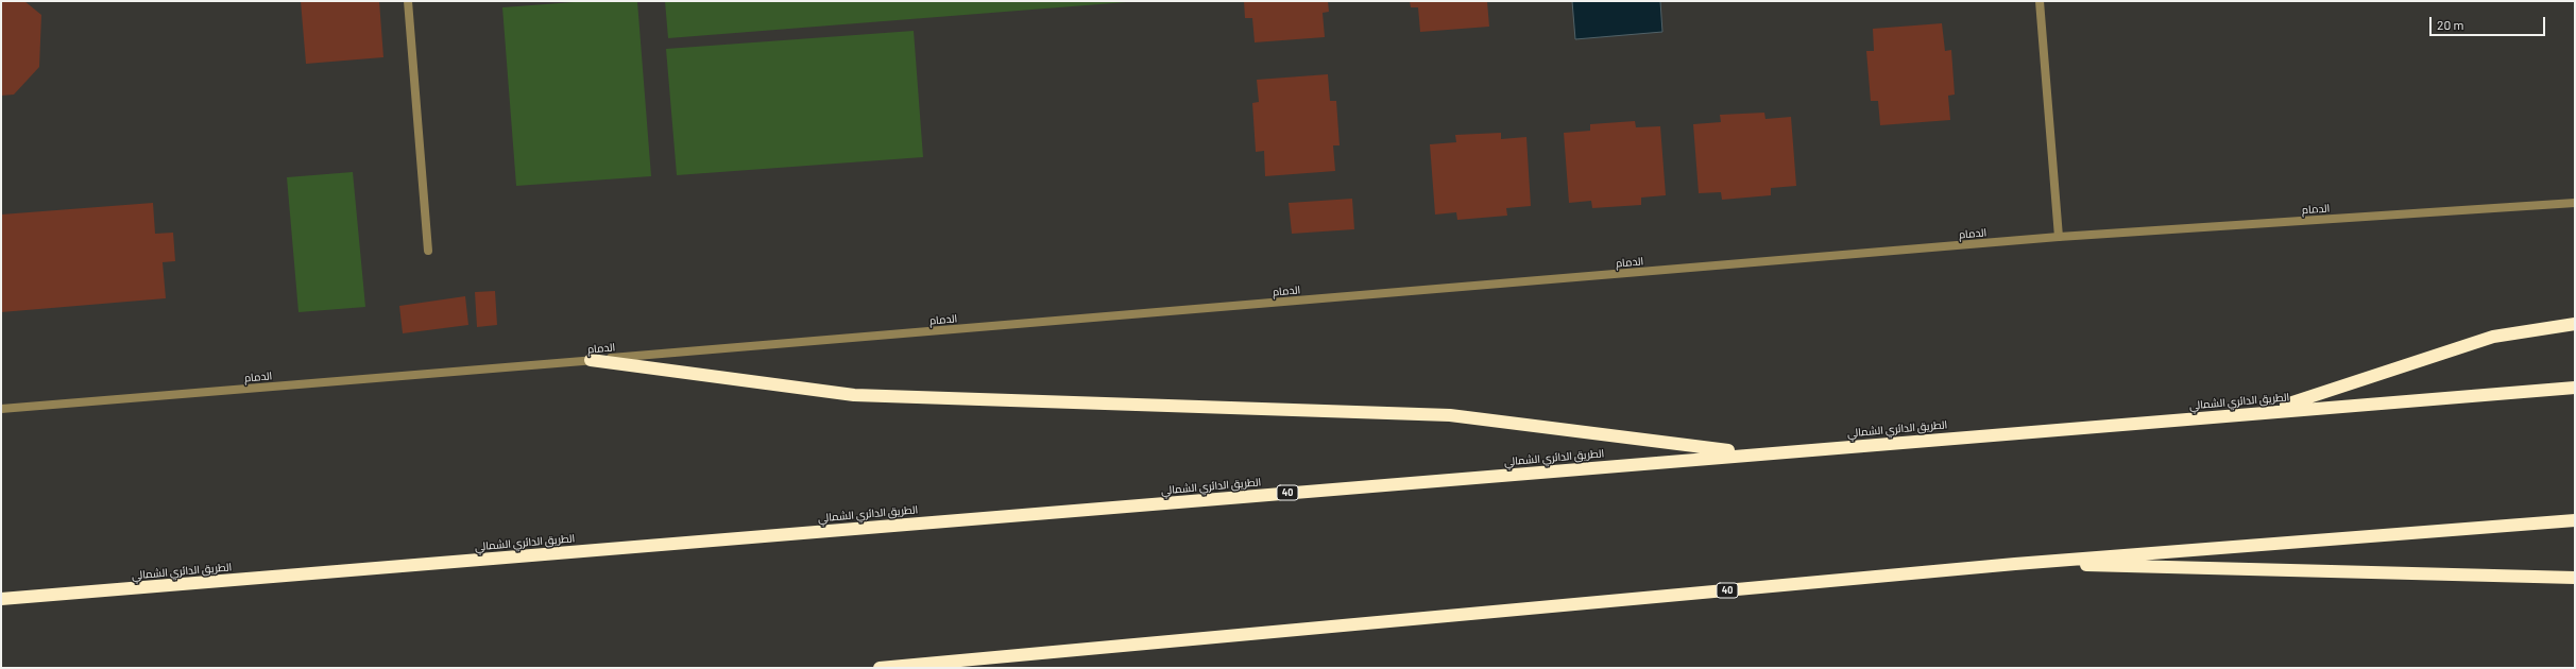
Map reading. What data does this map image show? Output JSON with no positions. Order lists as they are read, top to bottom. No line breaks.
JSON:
{"streets":{"highway":["الطريق الدائري الشمالي","40"],"street":["الدمام"]},"scale_bar":"20 m"}
